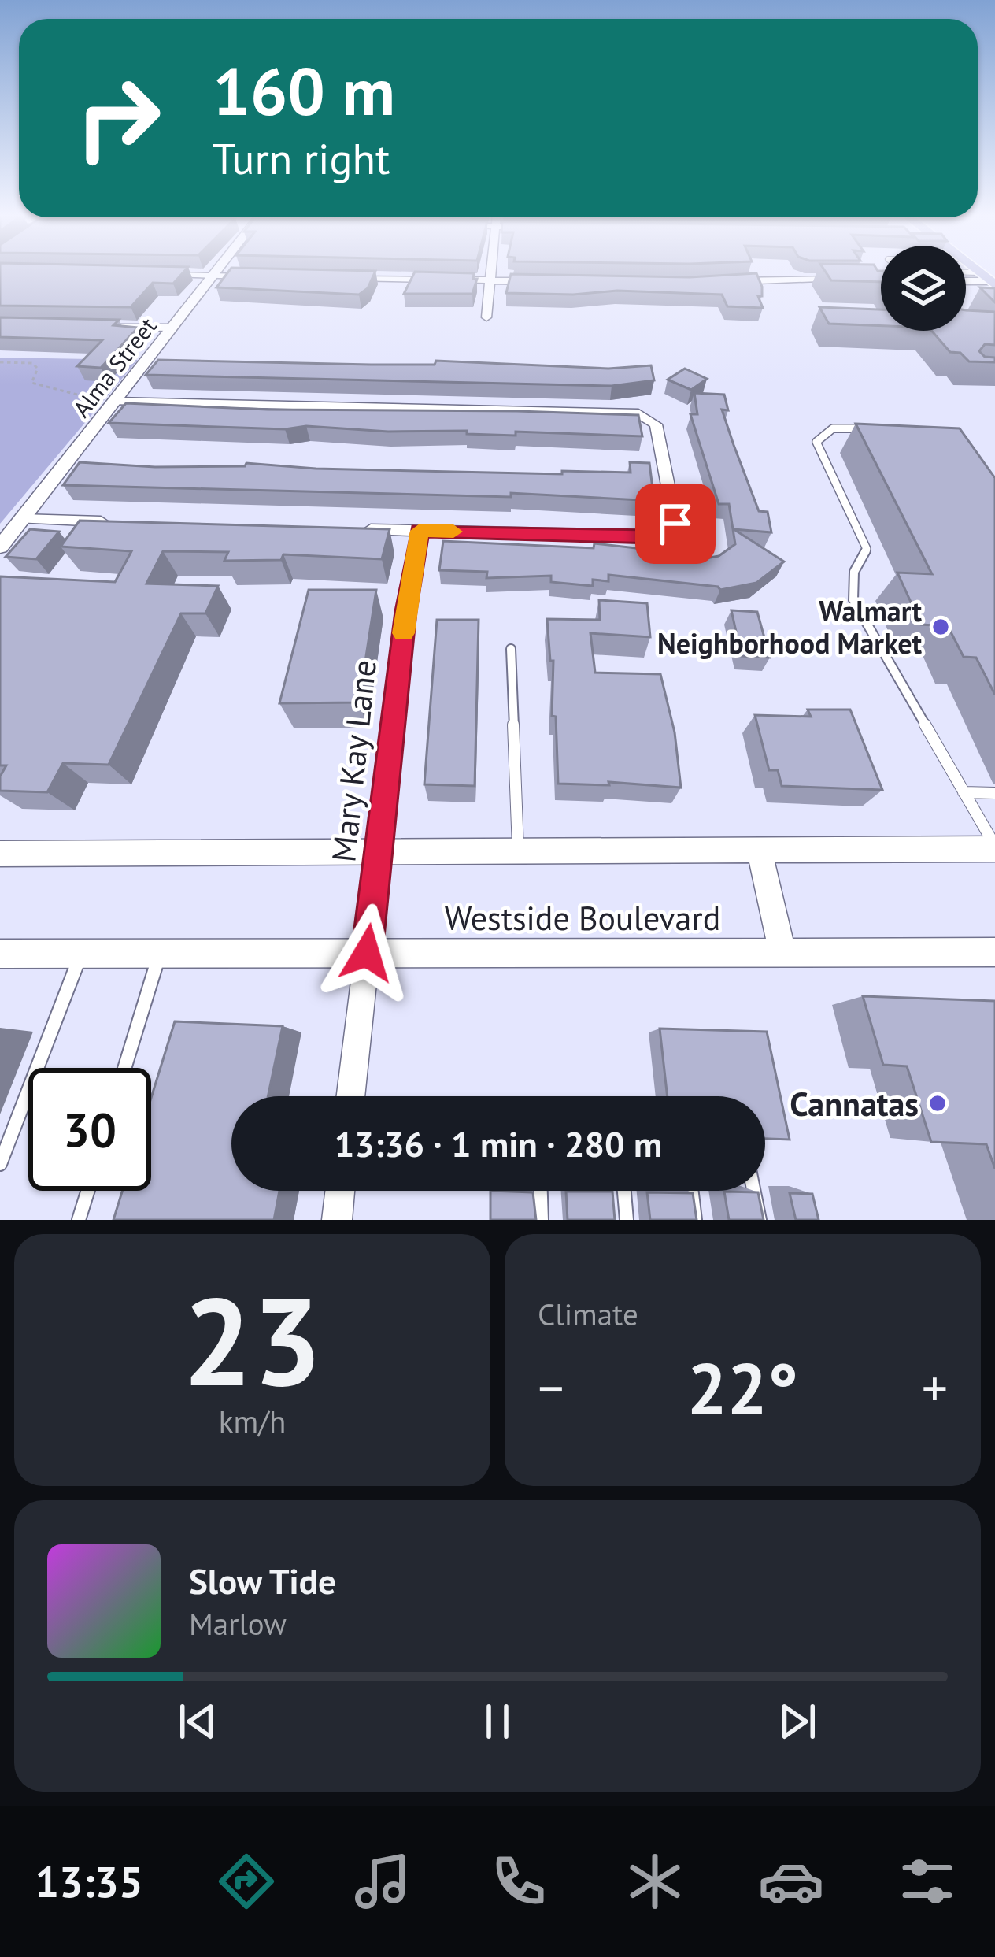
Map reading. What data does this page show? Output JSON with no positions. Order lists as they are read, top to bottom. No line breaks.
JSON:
{"streets":{"street":["Alma Street","Mary Kay Lane","Westside Boulevard"]},"crossings":[["Mary Kay Lane","Westside Boulevard"]],"places":["Walmart Neighborhood Market","Cannatas"],"page":{"turn":["160 m","Turn right"],"limit":"30","trip":"13:36 · 1 min · 280 m","tile":[["23","km/h"],"Climate"],"heat":["−","22°","+"],"song":["Slow Tide","Marlow"],"tabs":"13:35"}}
